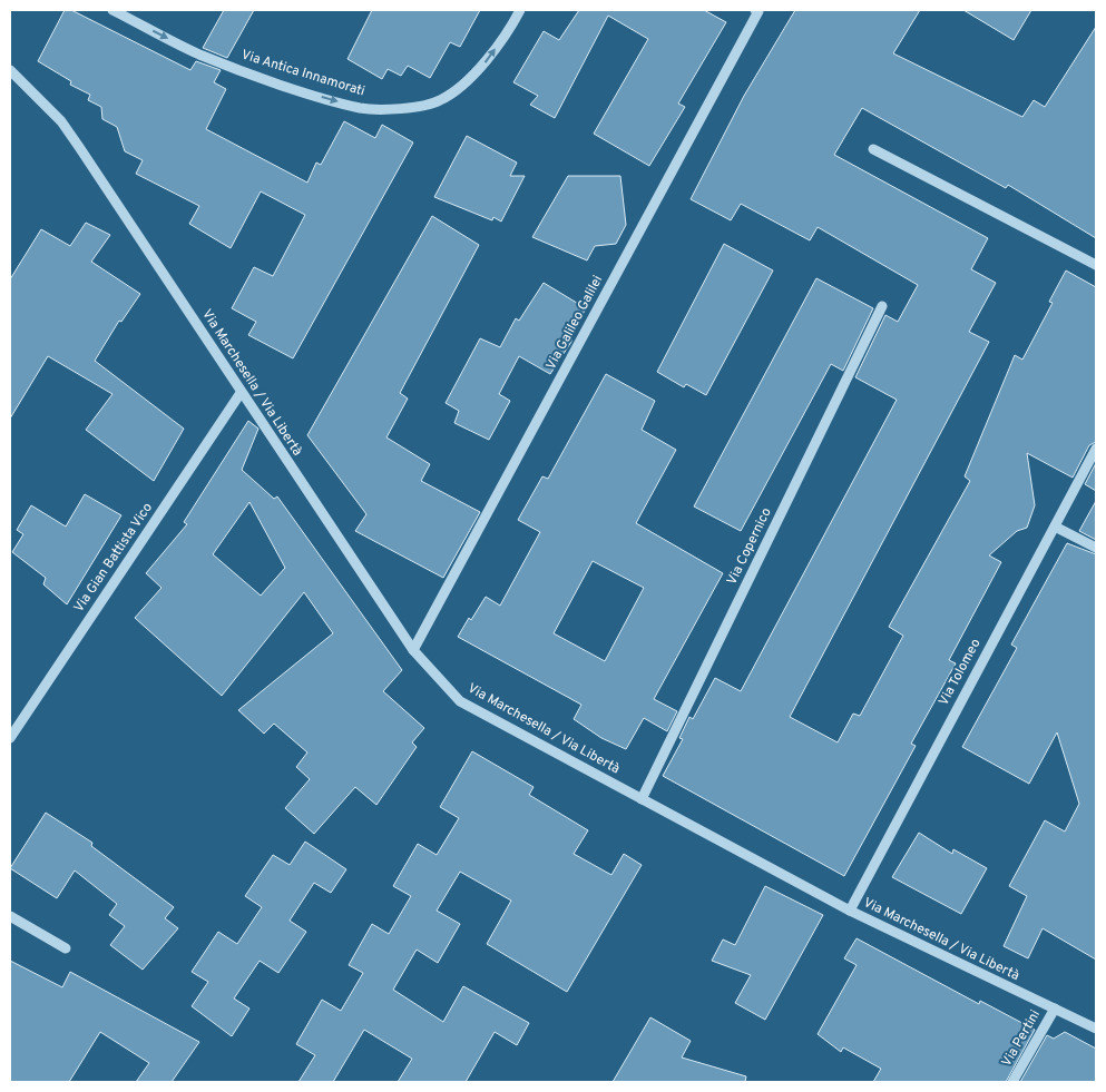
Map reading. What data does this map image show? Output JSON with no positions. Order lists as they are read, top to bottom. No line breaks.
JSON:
{"streets":{"street":["Via Antica Innamorati","Via Galileo Galilei","Via Marchesella / Via Libertà","Via Copernico","Via Gian Battista Vico","Via Tolomeo","Via Pertini"]},"crossings":[["Via Galileo Galilei","Via Marchesella / Via Libertà"],["Via Marchesella / Via Libertà","Via Copernico"],["Via Marchesella / Via Libertà","Via Gian Battista Vico"],["Via Marchesella / Via Libertà","Via Tolomeo"],["Via Marchesella / Via Libertà","Via Pertini"]],"one_way":["Via Antica Innamorati"]}
